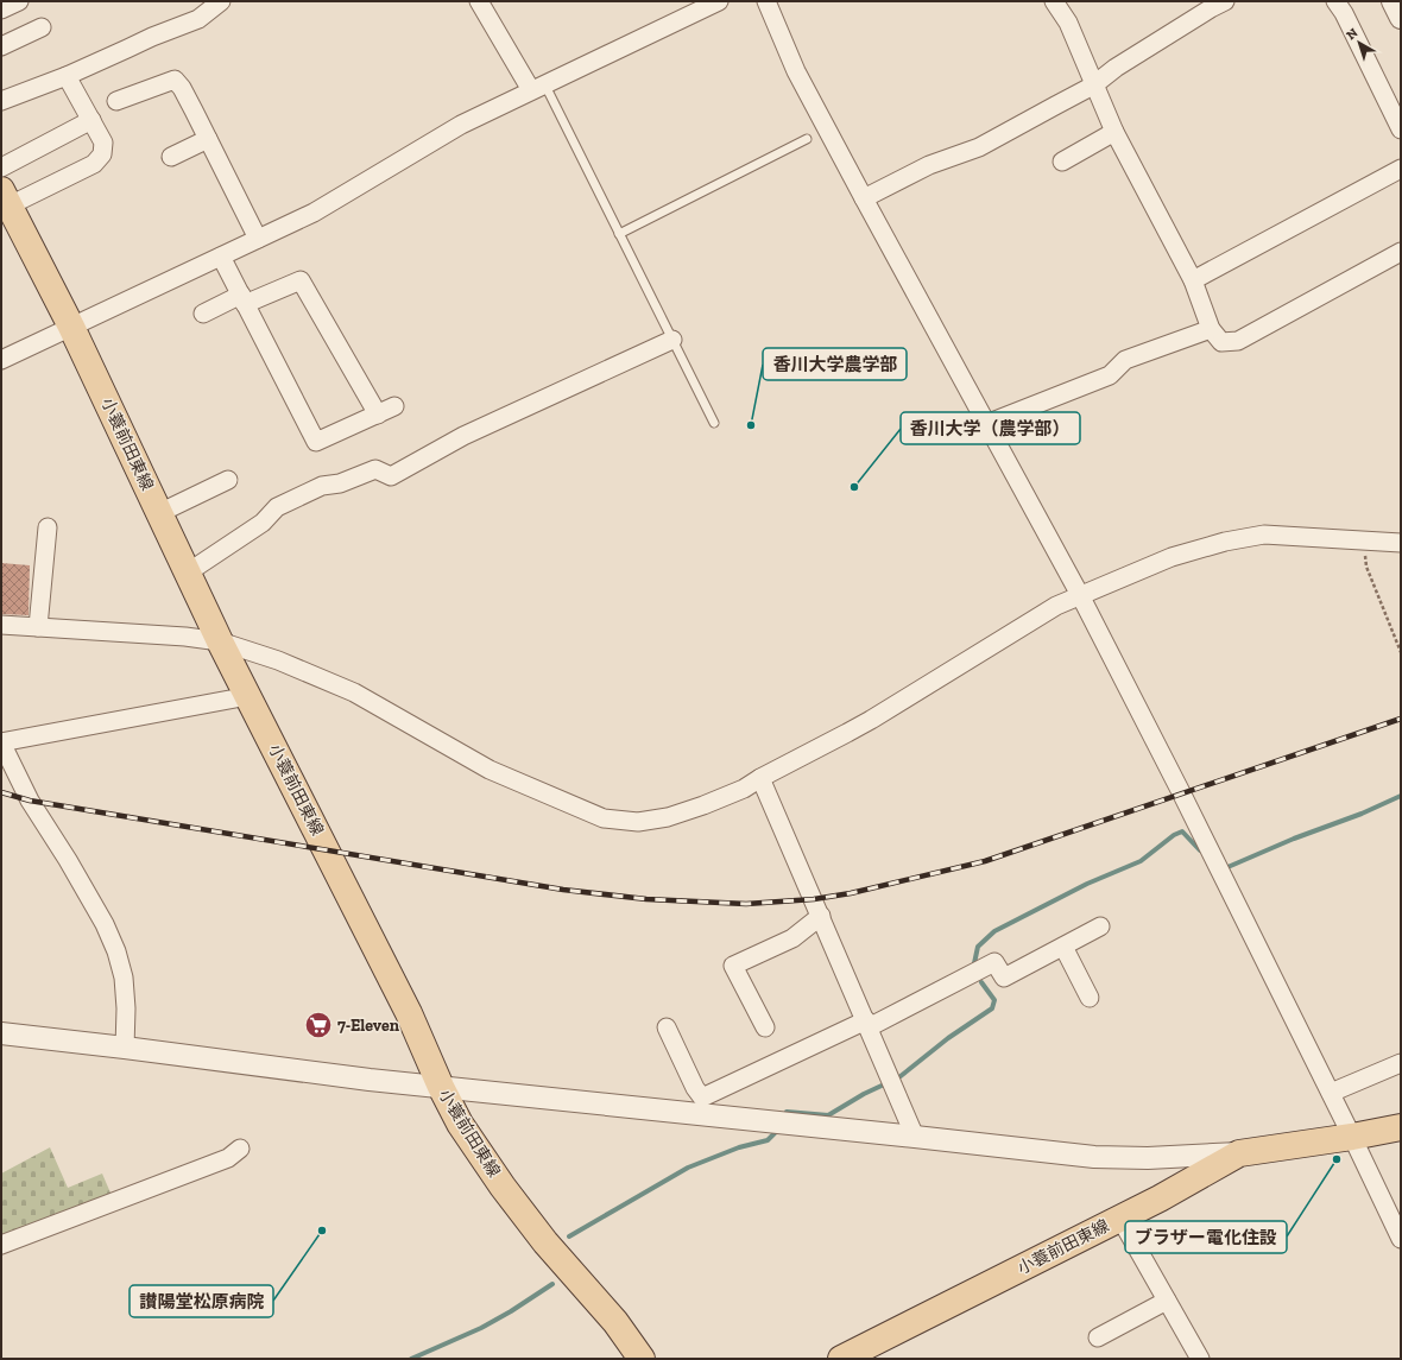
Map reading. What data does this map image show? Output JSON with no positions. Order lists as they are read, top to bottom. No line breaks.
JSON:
{"streets":{"main road":["小蓑前田東線"]},"places":{"other":["香川大学農学部","香川大学（農学部）","ブラザー電化住設","讃陽堂松原病院"],"supermarket":["7-Eleven"]},"north":"top left"}
